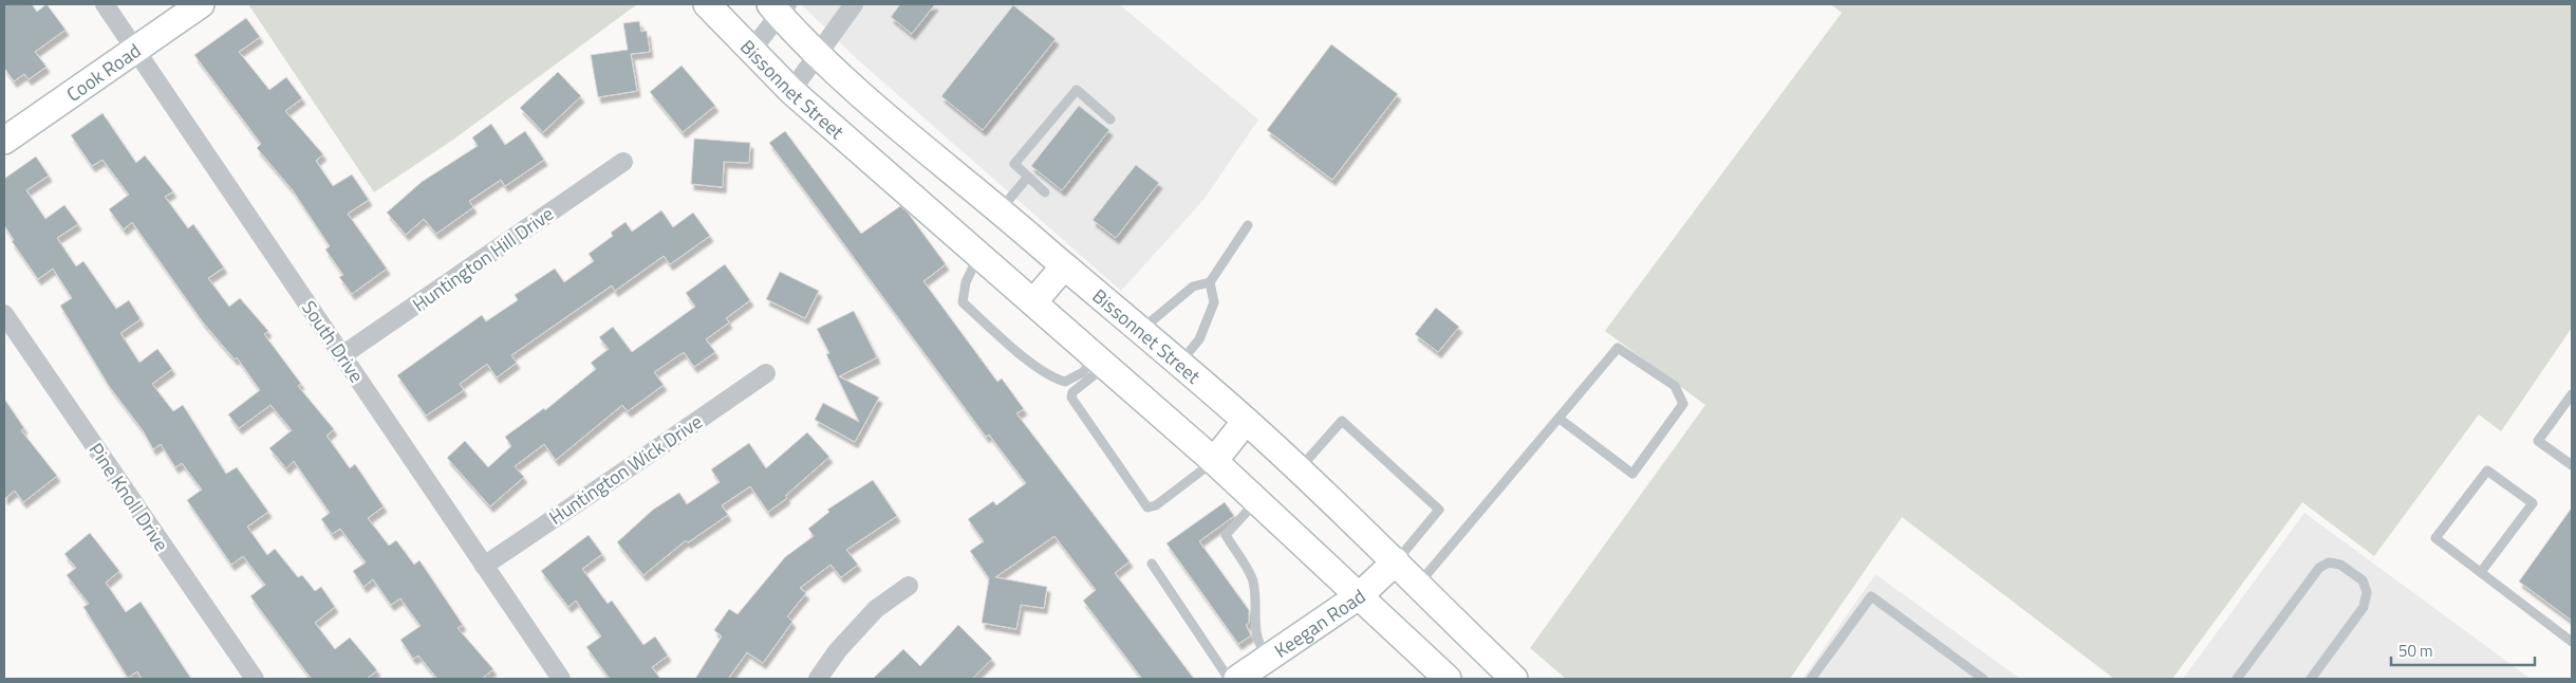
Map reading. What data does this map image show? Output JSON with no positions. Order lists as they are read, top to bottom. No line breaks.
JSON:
{"streets":{"main road":["Cook Road","Bissonnet Street","Keegan Road"],"street":["Huntington Hill Drive","South Drive","Huntington Wick Drive","Pine Knoll Drive"]},"crossings":[["Cook Road","South Drive"],["Bissonnet Street","Keegan Road"],["Huntington Hill Drive","South Drive"],["South Drive","Huntington Wick Drive"]],"scale_bar":"50 m"}
